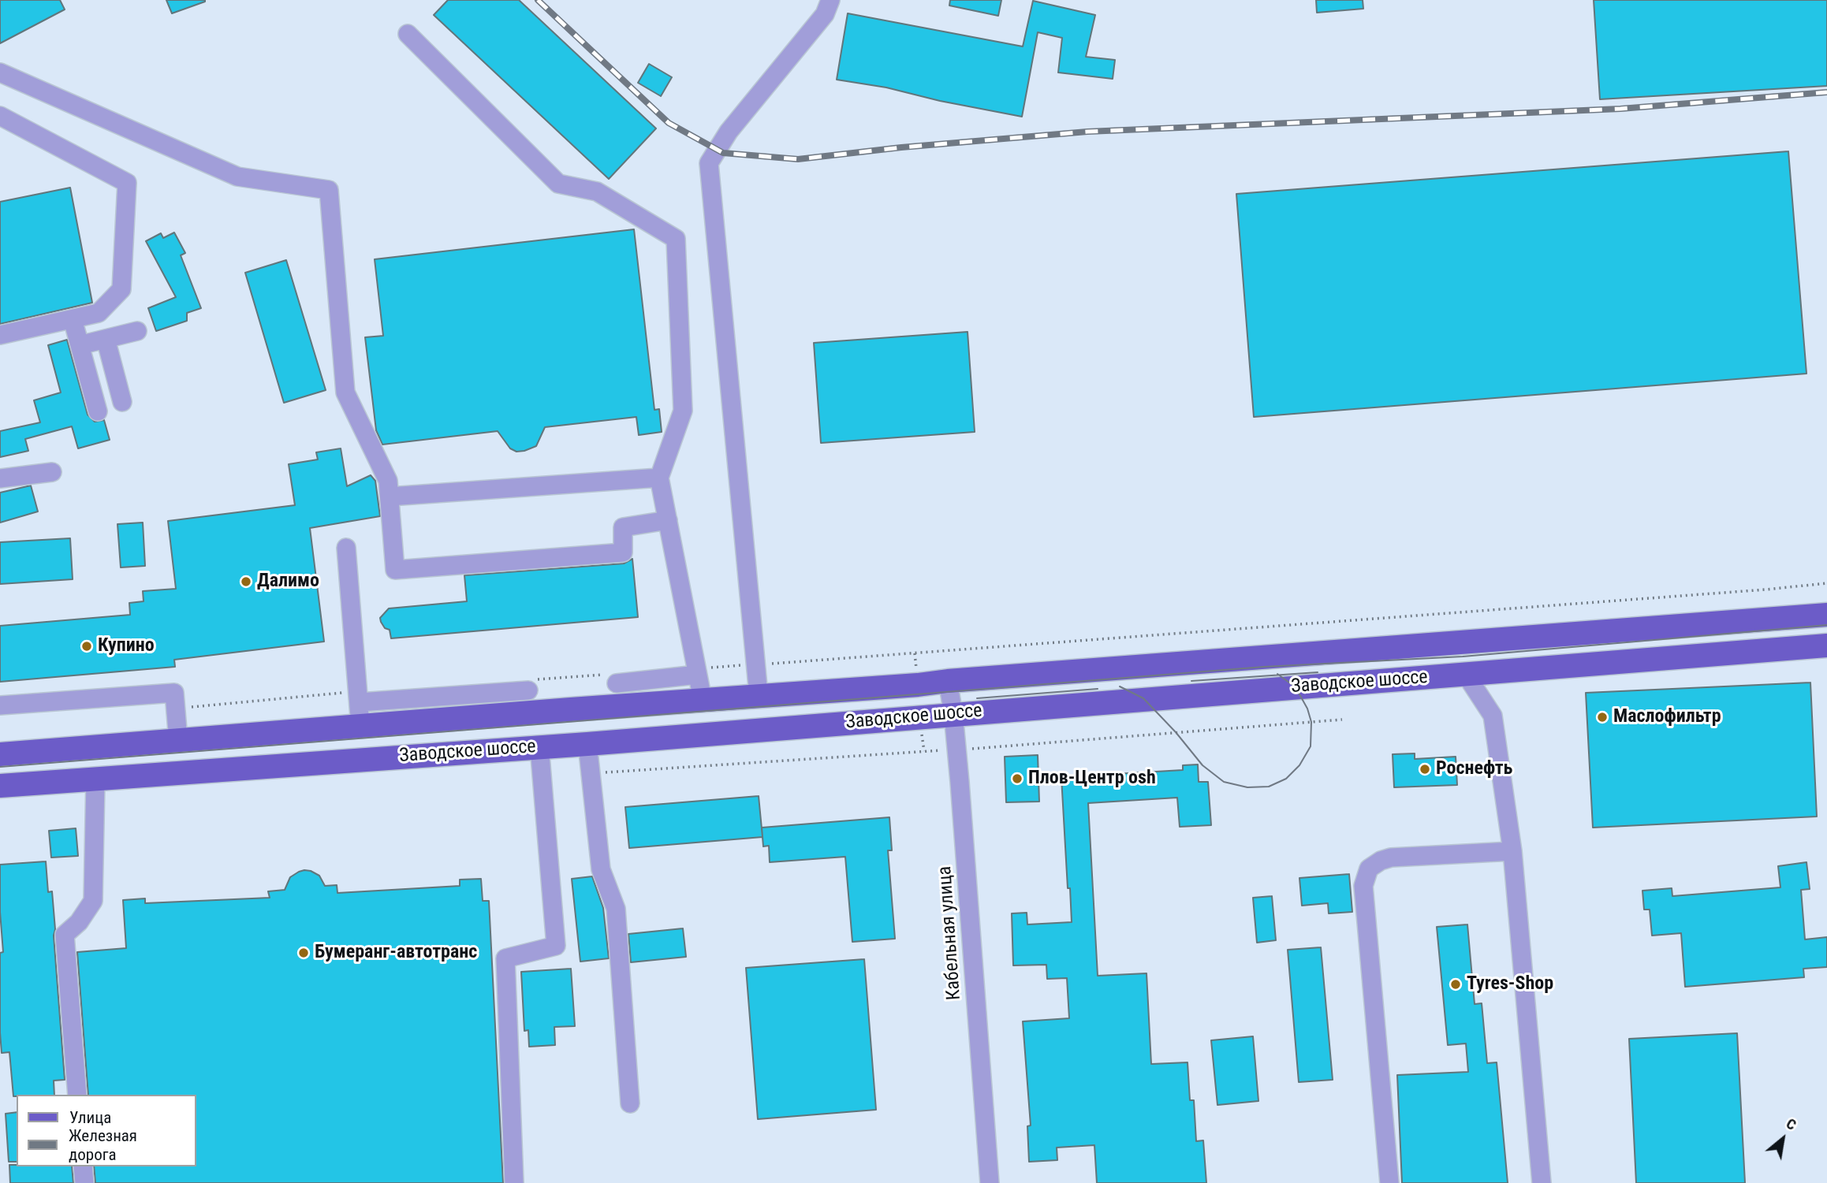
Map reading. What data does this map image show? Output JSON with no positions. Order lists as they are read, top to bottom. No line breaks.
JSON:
{"streets":{"main road":["Заводское шоссе"],"street":["Кабельная улица"]},"crossings":[["Заводское шоссе","Кабельная улица"]],"places":["Далимо","Купино","Маслофильтр","Роснефть","Плов-Центр osh","Бумеранг-автотранс","Tyres-Shop"],"legend":["Улица","Железная дорога"],"north":"top right"}
